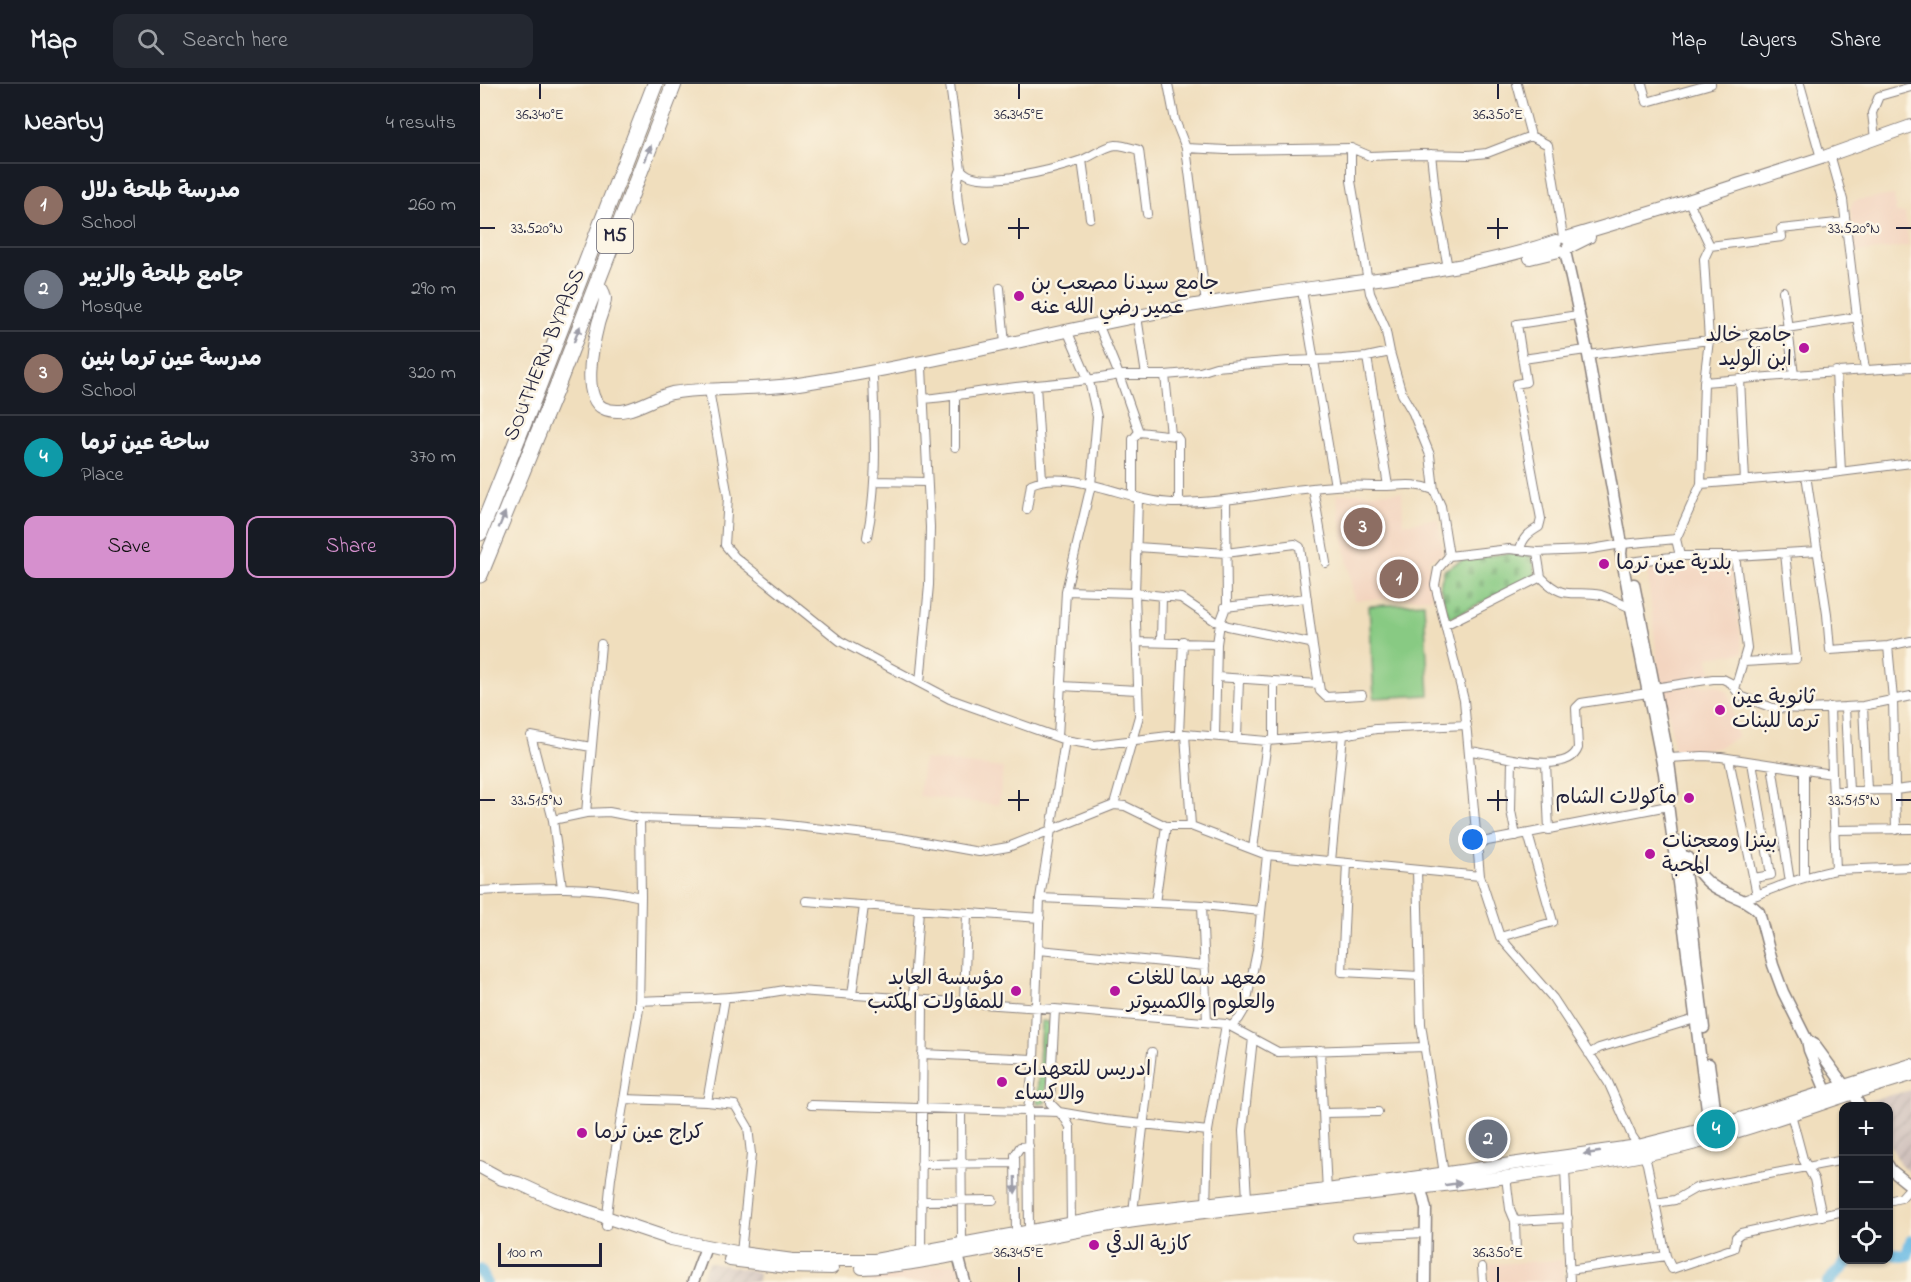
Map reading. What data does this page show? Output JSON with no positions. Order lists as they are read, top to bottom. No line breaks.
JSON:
{"streets":{"highway":["M5","SOUTHERN BYPASS"]},"places":["جامع سيدنا مصعب بن عمير رضي الله عنه","جامع خالد ابن الوليد","بلدية عين ترما","ثانوية عين ترما للبنات","مأكولات الشام","بيتزا ومعجنات المحبة","مؤسسة العابد للمقاولات المكتب","معهد سما للغات والعلوم والكمبيوتر","ادريس للتعهدات والاكساء","كراج عين ترما","كازية الدقي"],"scale_bar":"100 m","page":{"header":"Map","search":"Search here","nav":["Map","Layers","Share"],"heading":["Nearby","4 results"],"list":[{"mark":"1","name":"مدرسة طلحة دلال","note":"School","value":"260 m"},{"mark":"2","name":"جامع طلحة والزبير","note":"Mosque","value":"290 m"},{"mark":"3","name":"مدرسة عين ترما بنين","note":"School","value":"320 m"},{"mark":"4","name":"ساحة عين ترما","note":"Place","value":"370 m"}],"buttons":["Save","Share"],"pins":["3","1","4","2"],"map_buttons":["+","−"],"scale":"100 m"},"coordinates":["36.340°E","36.345°E","36.350°E","33.520°N","33.515°N"]}
